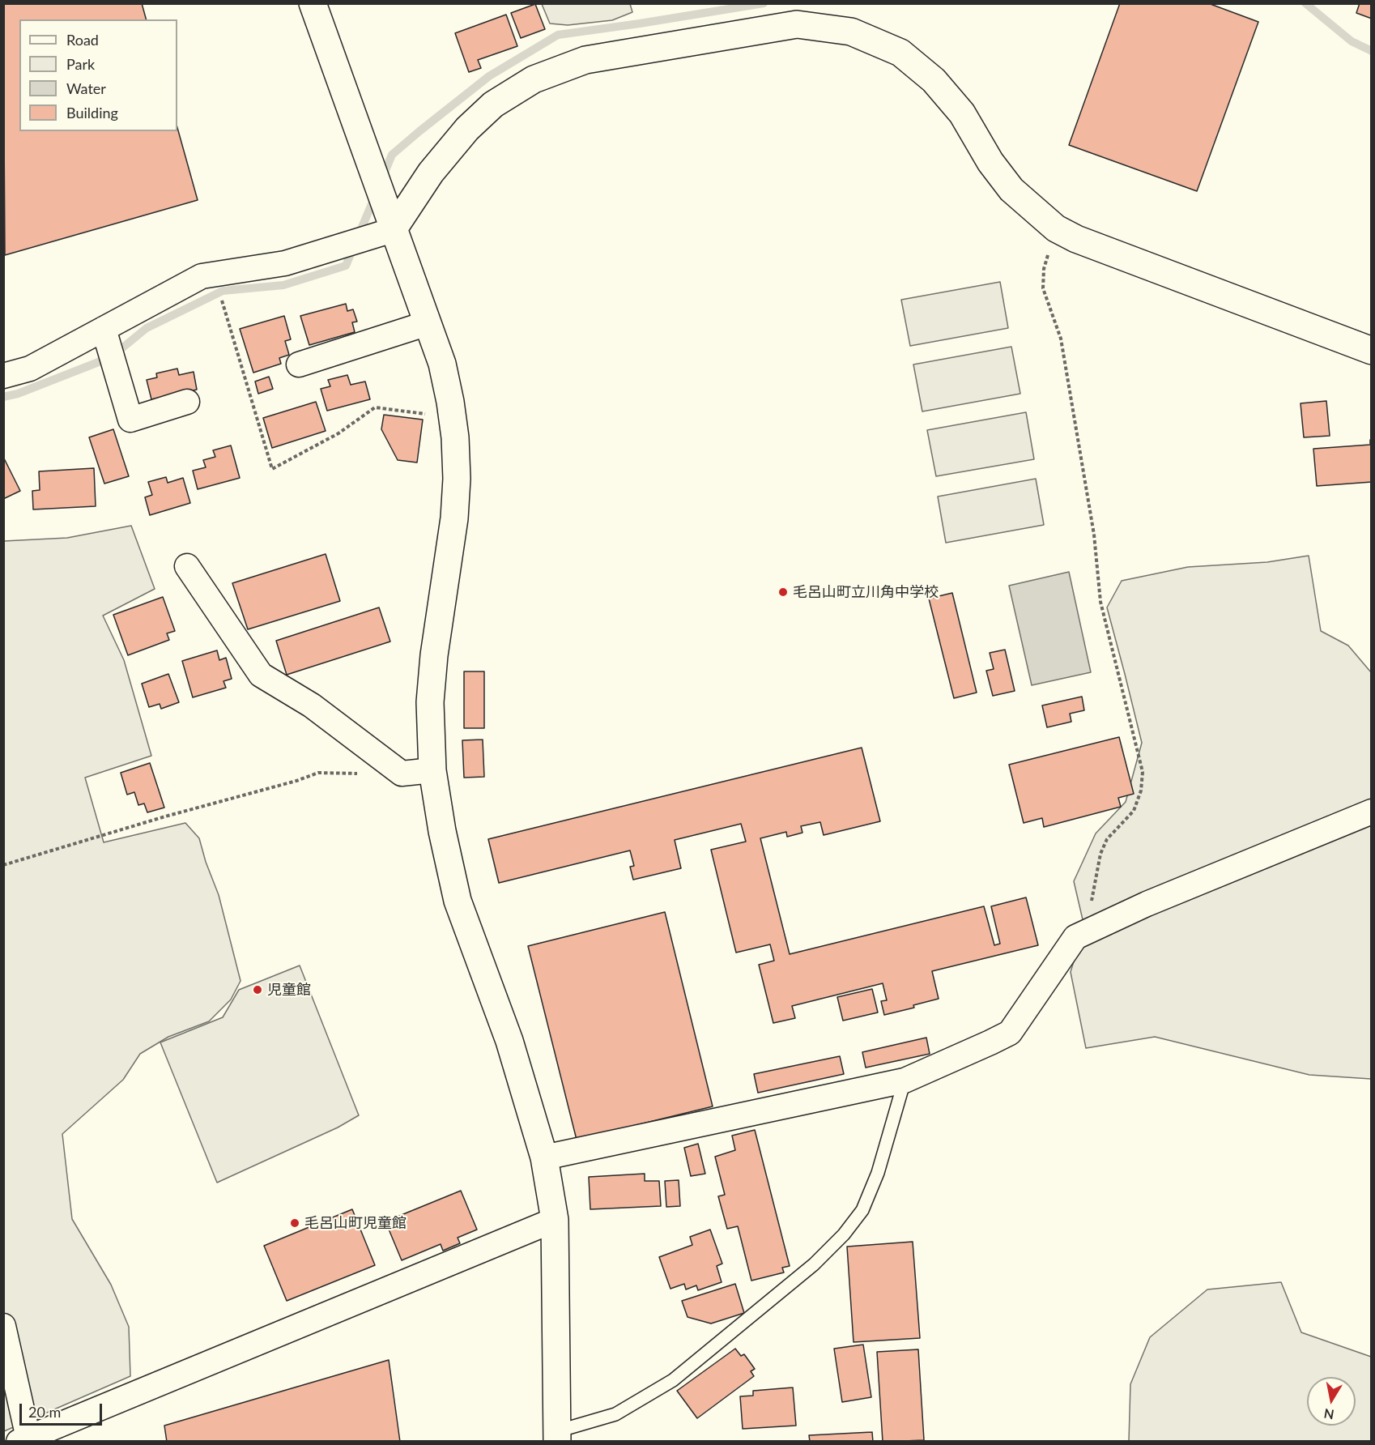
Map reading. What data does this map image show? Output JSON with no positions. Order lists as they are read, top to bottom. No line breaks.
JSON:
{"places":["毛呂山町立川角中学校","児童館","毛呂山町児童館"],"legend":["Road","Park","Water","Building"],"scale_bar":"20 m","north":"bottom"}
